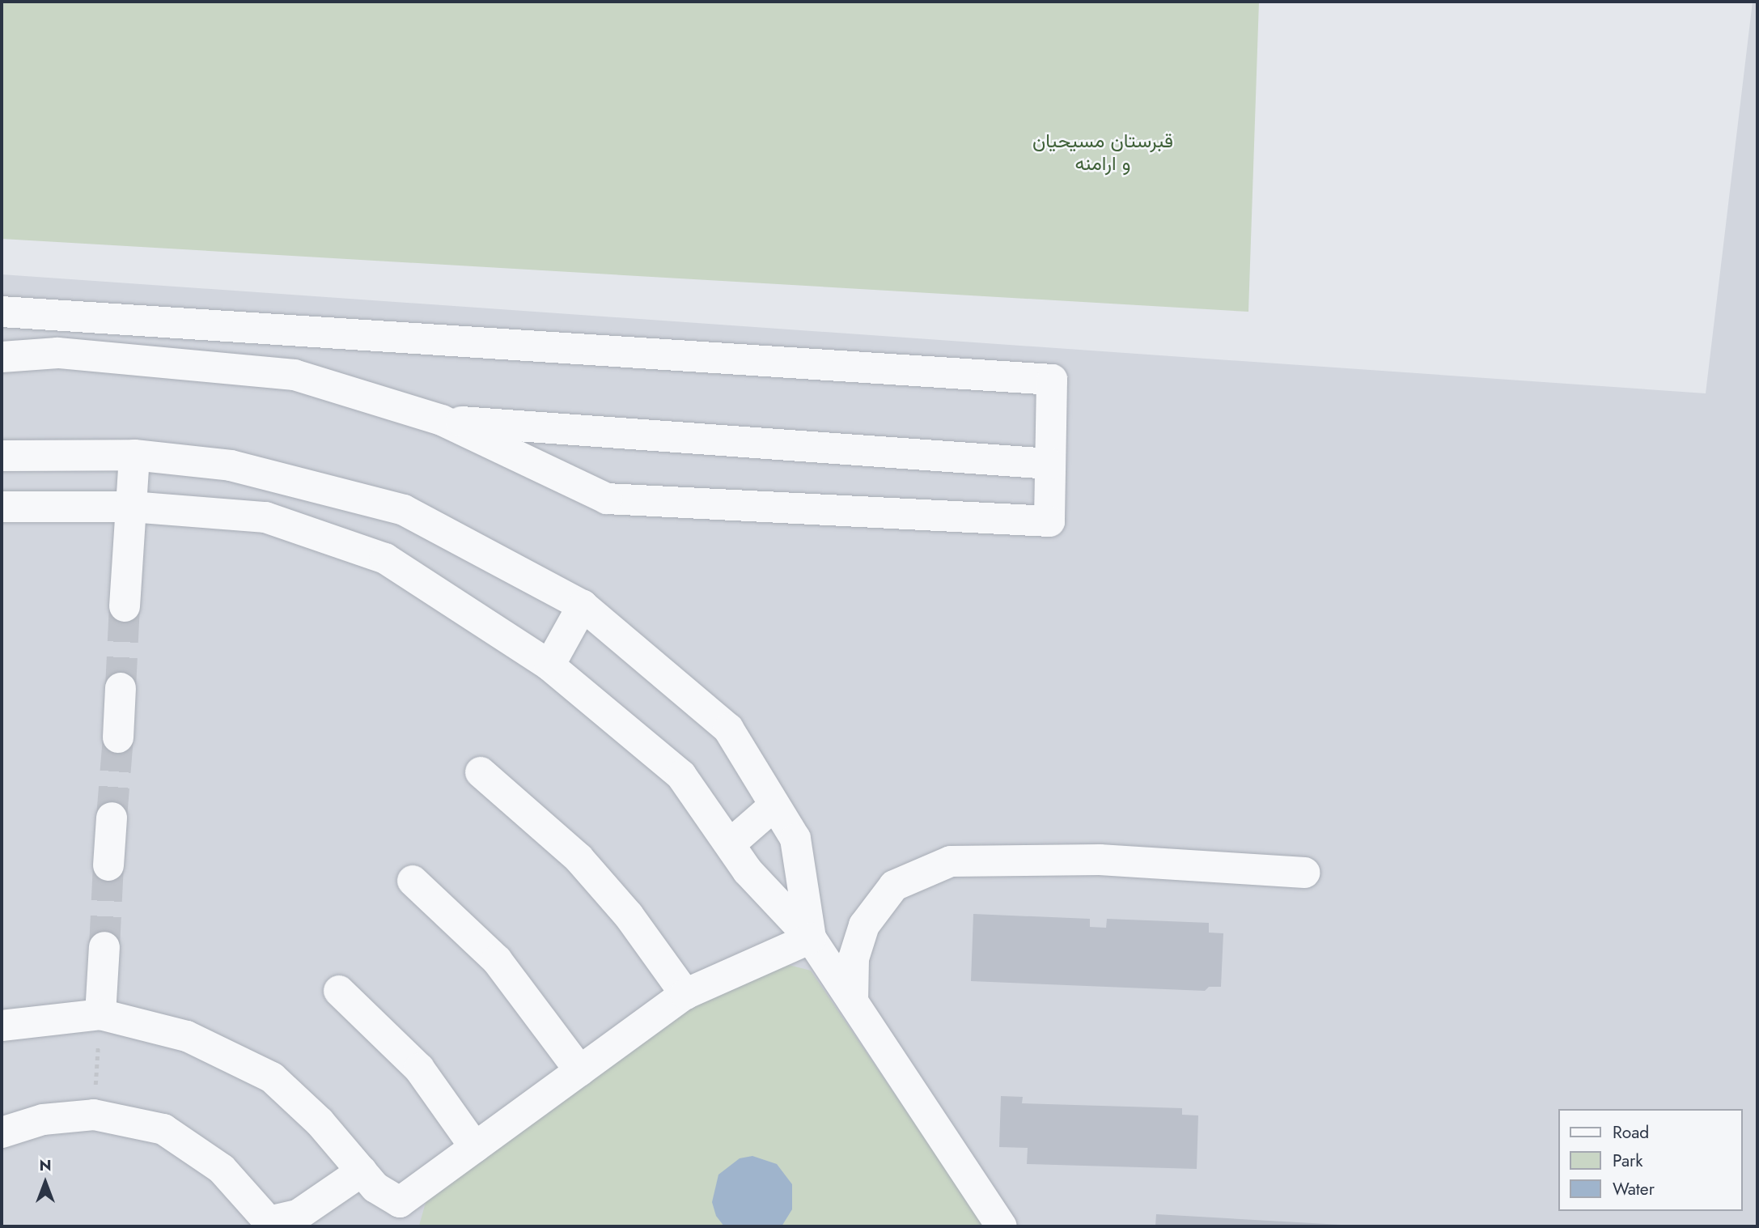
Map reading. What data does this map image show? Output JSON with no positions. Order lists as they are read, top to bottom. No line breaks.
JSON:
{"parks":["قبرستان مسیحیان و ارامنه"],"legend":["Road","Park","Water"],"north":"top"}
